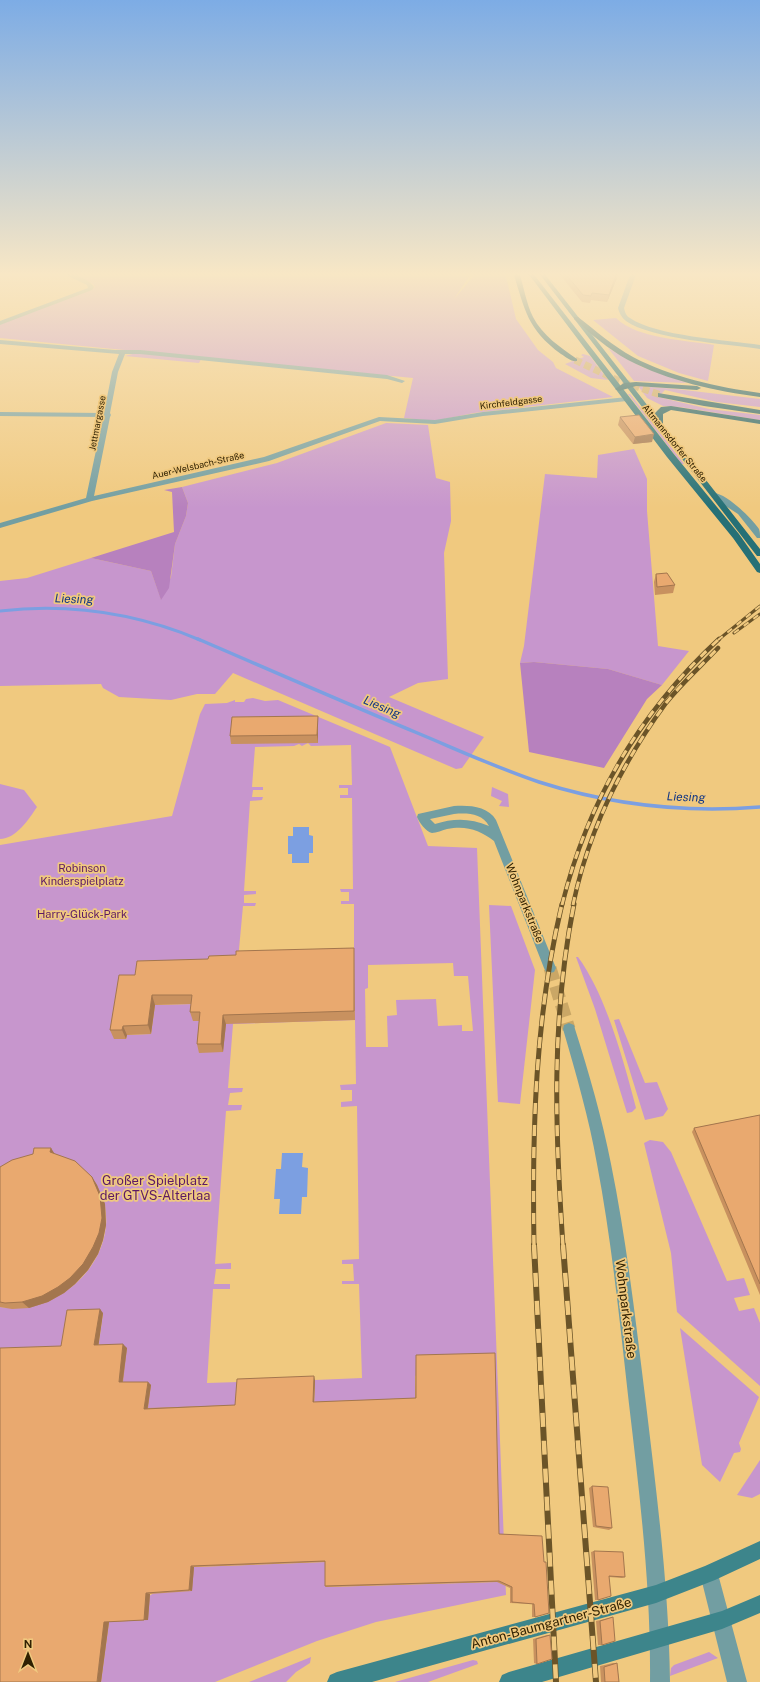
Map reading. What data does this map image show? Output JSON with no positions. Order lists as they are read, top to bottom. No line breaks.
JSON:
{"streets":{"main road":["Altmannsdorfer Straße","Anton-Baumgartner-Straße"],"street":["Kirchfeldgasse","Jettmargasse","Auer-Welsbach-Straße","Wohnparkstraße"]},"crossings":[["Kirchfeldgasse","Altmannsdorfer Straße"],["Kirchfeldgasse","Auer-Welsbach-Straße"],["Jettmargasse","Auer-Welsbach-Straße"],["Wohnparkstraße","Anton-Baumgartner-Straße"]],"water":["Liesing"],"parks":["Robinson Kinderspielplatz","Harry-Glück-Park","Großer Spielplatz der GTVS-Alterlaa"],"north":"top"}
